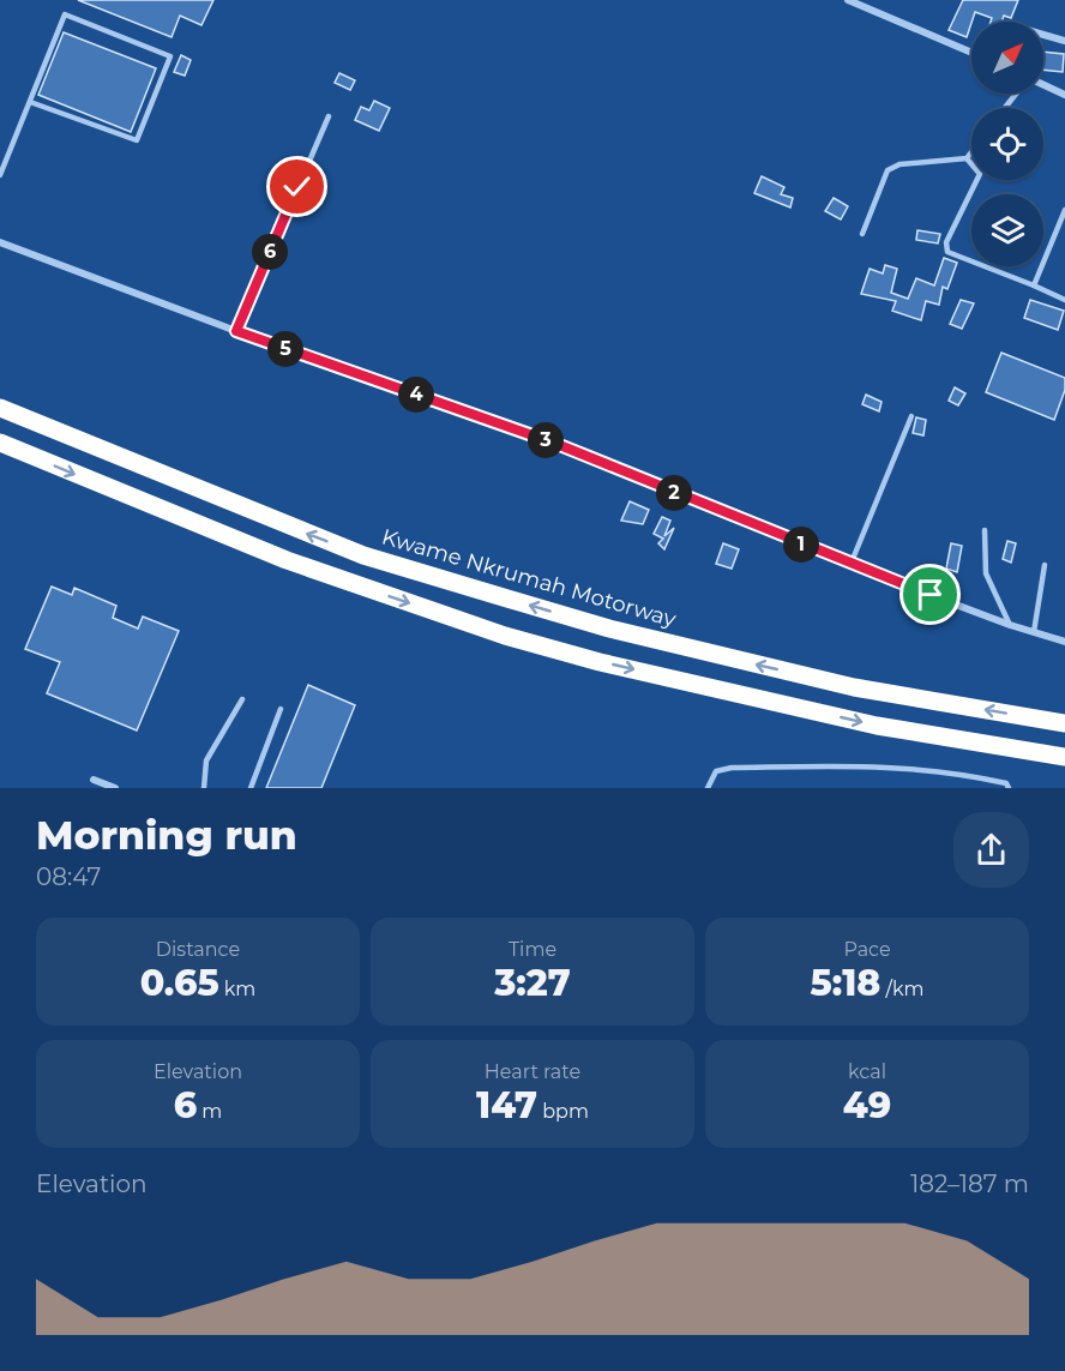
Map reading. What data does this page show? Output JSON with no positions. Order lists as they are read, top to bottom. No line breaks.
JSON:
{"streets":{"highway":["Kwame Nkrumah Motorway"]},"north":"top right","page":{"pins":["6","5","4","3","2","1"],"heading":["Morning run","08:47"],"stats":[["Distance","0.65 km"],["Time","3:27"],["Pace","5:18 /km"],["Elevation","6 m"],["Heart rate","147 bpm"],["kcal","49"]],"chart":["Elevation","182–187 m"]}}
